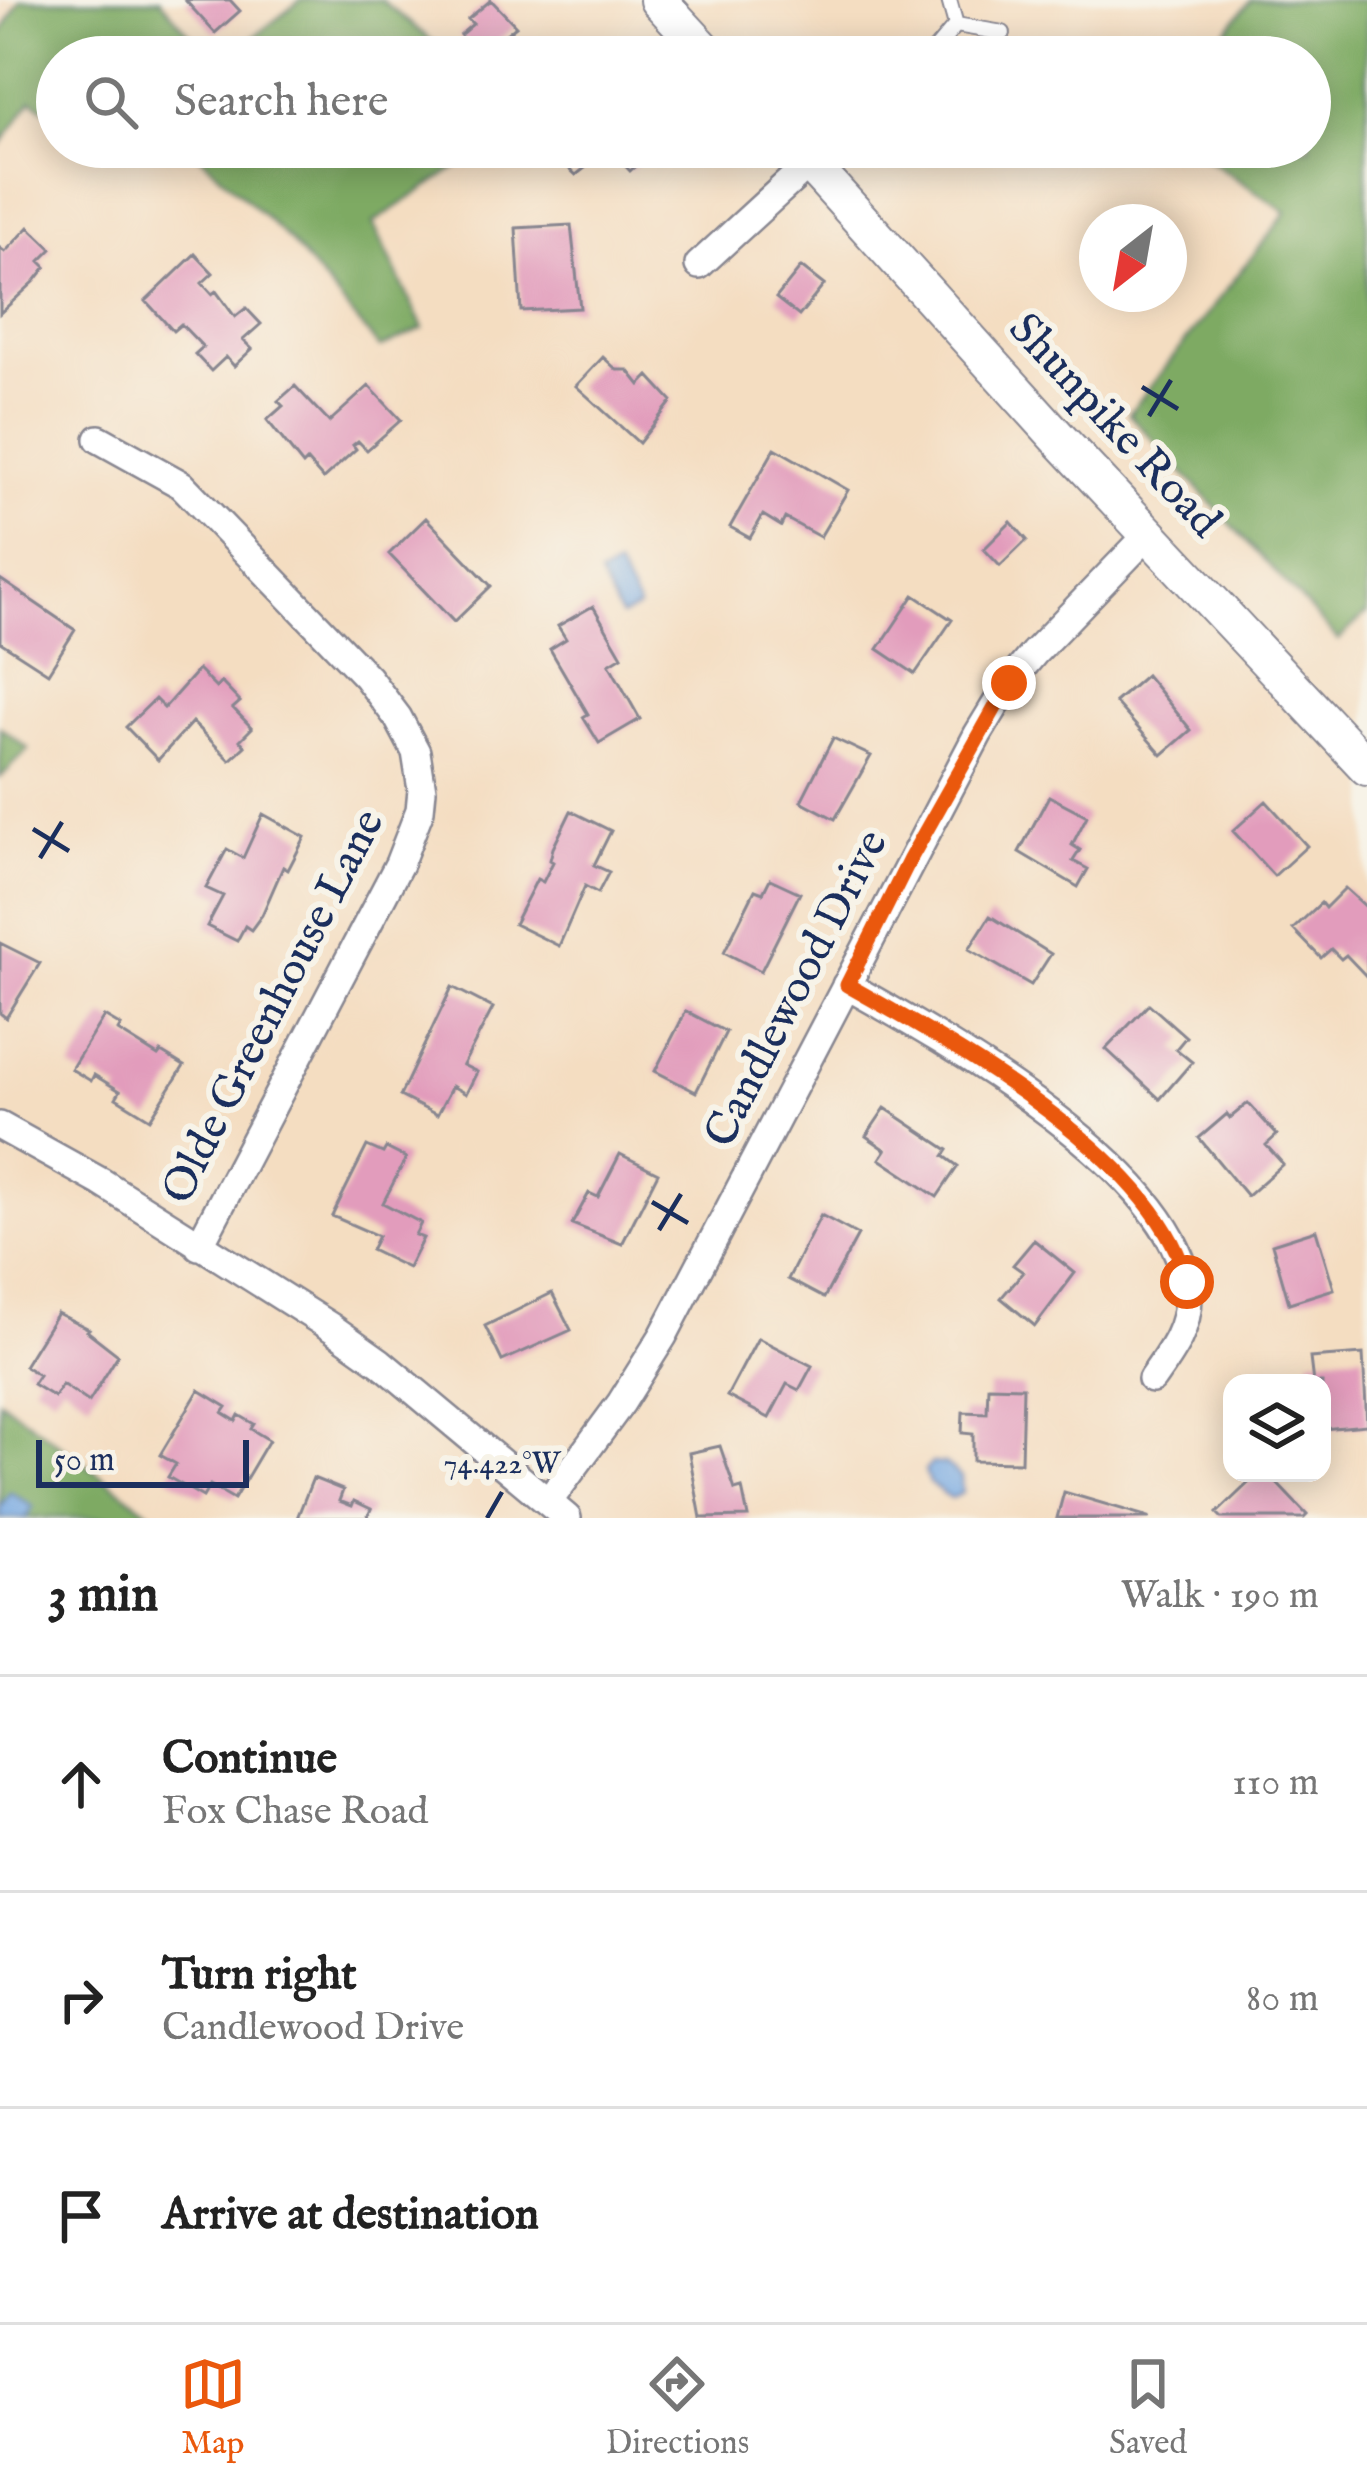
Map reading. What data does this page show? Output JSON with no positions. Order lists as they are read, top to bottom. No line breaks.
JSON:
{"streets":{"main road":["Shunpike Road"],"street":["Candlewood Drive","Olde Greenhouse Lane"]},"crossings":[["Shunpike Road","Candlewood Drive"]],"scale_bar":"50 m","north":"bottom left","page":{"search":"Search here","scale":"50 m","heading":["3 min","Walk · 190 m"],"list":[["Continue","Fox Chase Road","110 m"],["Turn right","Candlewood Drive","80 m"],"Arrive at destination"],"nav":["Map","Directions","Saved"]},"coordinates":["74.422°W"]}
